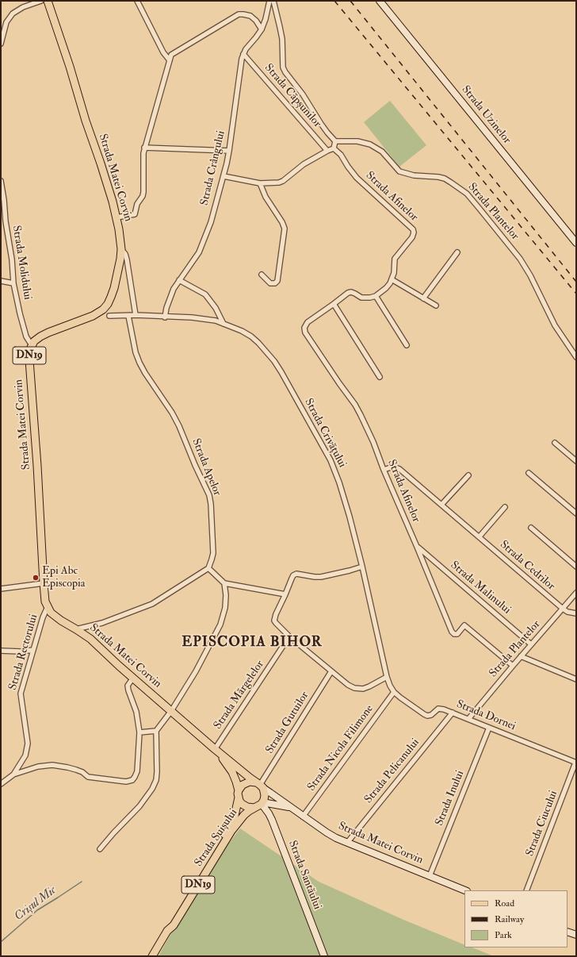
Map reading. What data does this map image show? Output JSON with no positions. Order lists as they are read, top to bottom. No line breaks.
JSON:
{"streets":{"main road":["Strada Matei Corvin","DN19","Strada Suișului"],"street":["Strada Căpșunilor","Strada Uzinelor","Strada Crângului","Strada Afinelor","Strada Plantelor","Strada Molidului","Strada Crivățului","Strada Apelor","Strada Cedrilor","Strada Malinului","Strada Rectorului","Strada Mărgelelor","Strada Dornei","Strada Gutuilor","Strada Nicola Filimone","Strada Pelicanului","Strada Inului","Strada Ciucului","Strada Santăului"]},"crossings":[["Strada Căpșunilor","Strada Crângului"],["Strada Crângului","Strada Crivățului"],["Strada Matei Corvin","Strada Molidului"],["Strada Matei Corvin","DN19"],["Strada Matei Corvin","Strada Rectorului"],["Strada Matei Corvin","Strada Mărgelelor"],["Strada Matei Corvin","Strada Gutuilor"],["Strada Matei Corvin","Strada Nicola Filimone"],["Strada Matei Corvin","Strada Pelicanului"],["Strada Matei Corvin","Strada Inului"],["Strada Matei Corvin","Strada Suișului"],["Strada Matei Corvin","Strada Santăului"],["Strada Afinelor","Strada Plantelor"],["Strada Afinelor","Strada Cedrilor"],["Strada Afinelor","Strada Malinului"],["Strada Plantelor","Strada Cedrilor"],["Strada Plantelor","Strada Malinului"],["Strada Plantelor","Strada Dornei"],["DN19","Strada Gutuilor"],["DN19","Strada Suișului"],["DN19","Strada Santăului"],["Strada Crivățului","Strada Apelor"],["Strada Crivățului","Strada Dornei"],["Strada Crivățului","Strada Nicola Filimone"],["Strada Dornei","Strada Nicola Filimone"],["Strada Dornei","Strada Pelicanului"],["Strada Dornei","Strada Inului"],["Strada Dornei","Strada Ciucului"],["Strada Gutuilor","Strada Suișului"],["Strada Gutuilor","Strada Santăului"],["Strada Suișului","Strada Santăului"]],"districts":["EPISCOPIA BIHOR"],"water":["Crișul Mic"],"places":["Epi Abc Episcopia"],"legend":["Road","Railway","Park"]}
